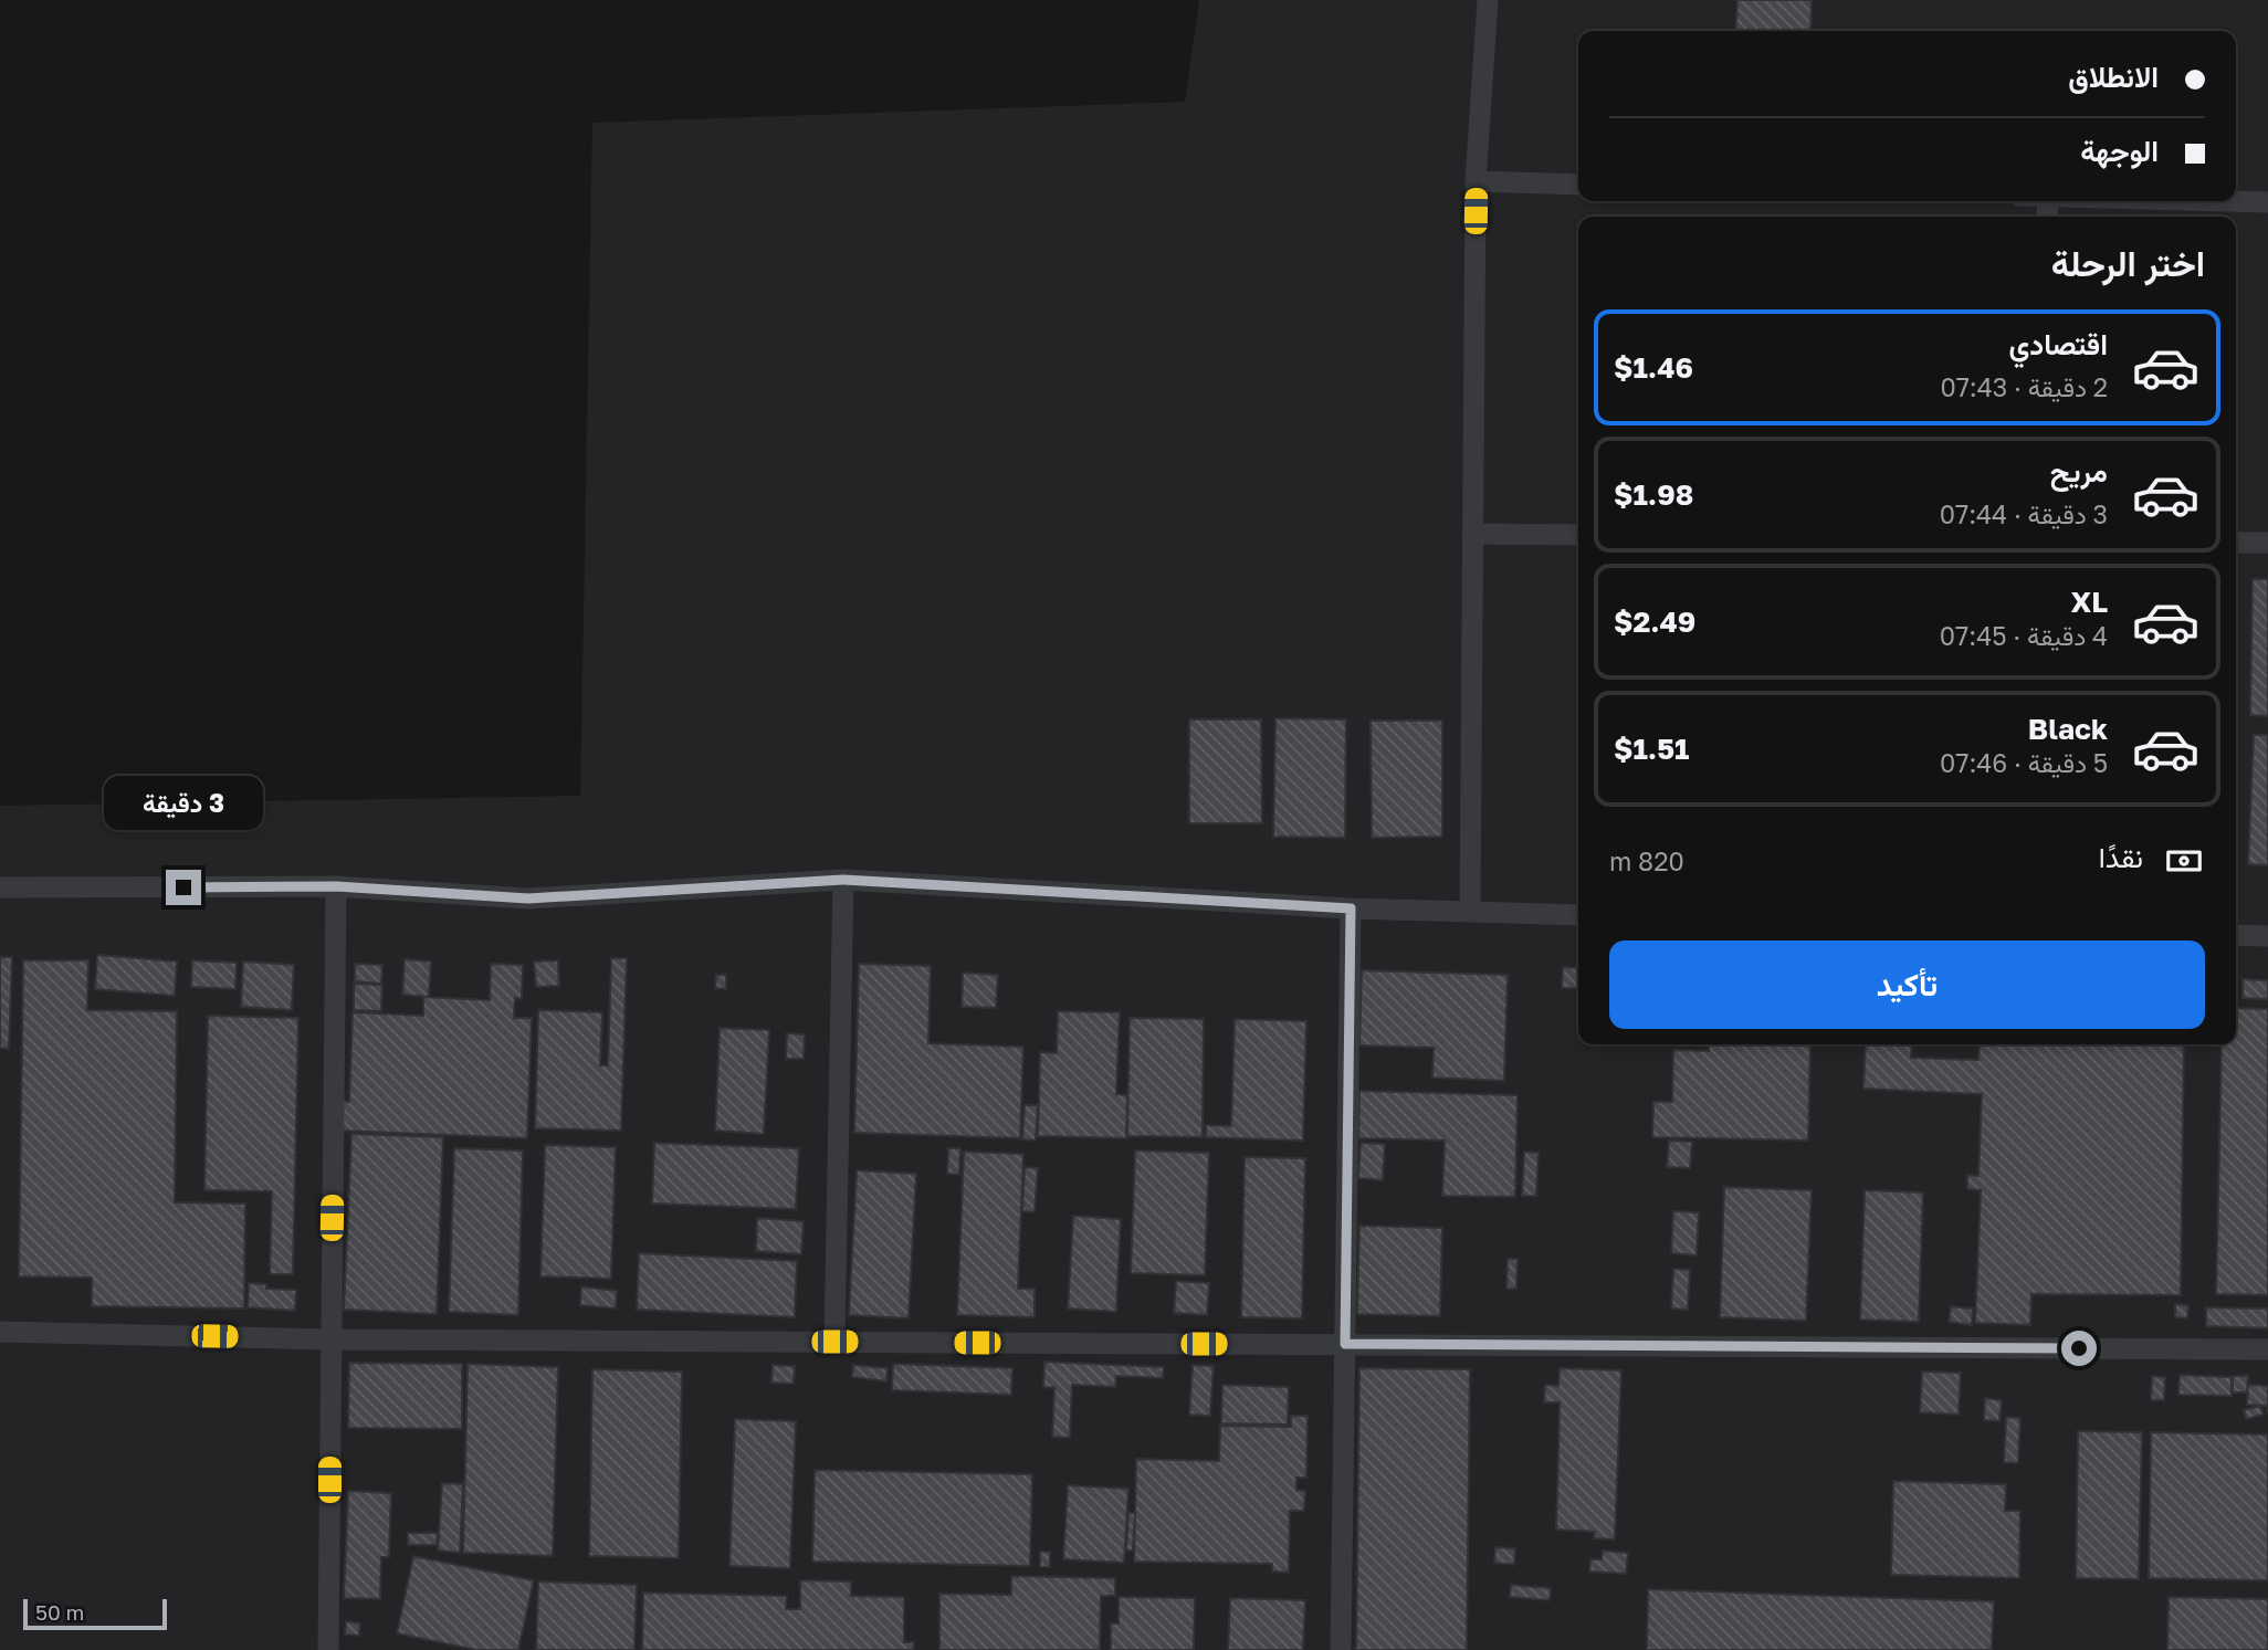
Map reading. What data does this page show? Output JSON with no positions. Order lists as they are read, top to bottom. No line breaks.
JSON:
{"scale_bar":"50 m","page":{"banner":["الانطلاق","الوجهة"],"heading":"اختر الرحلة","list":[{"name":"اقتصادي","note":"2 دقيقة · 07:43","value":"$1.46"},{"name":"مريح","note":"3 دقيقة · 07:44","value":"$1.98"},{"name":"XL","note":"4 دقيقة · 07:45","value":"$2.49"},{"name":"Black","note":"5 دقيقة · 07:46","value":"$1.51"}],"bubble":"3 دقيقة","pay":["نقدًا","820 m"],"buttons":"تأكيد","scale":"50 m"}}
